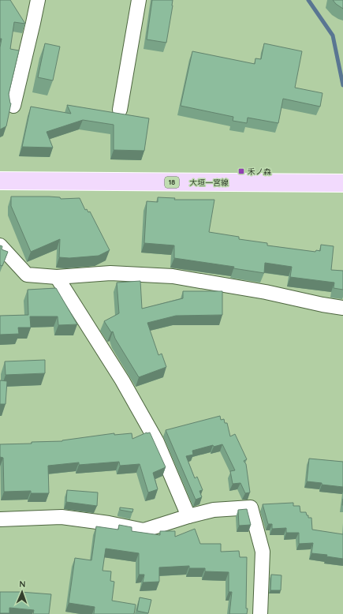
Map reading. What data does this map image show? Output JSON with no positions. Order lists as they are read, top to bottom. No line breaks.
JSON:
{"streets":{"main road":["18","大垣一宮線"]},"places":{"transit":["禾ノ森"]},"north":"top"}
